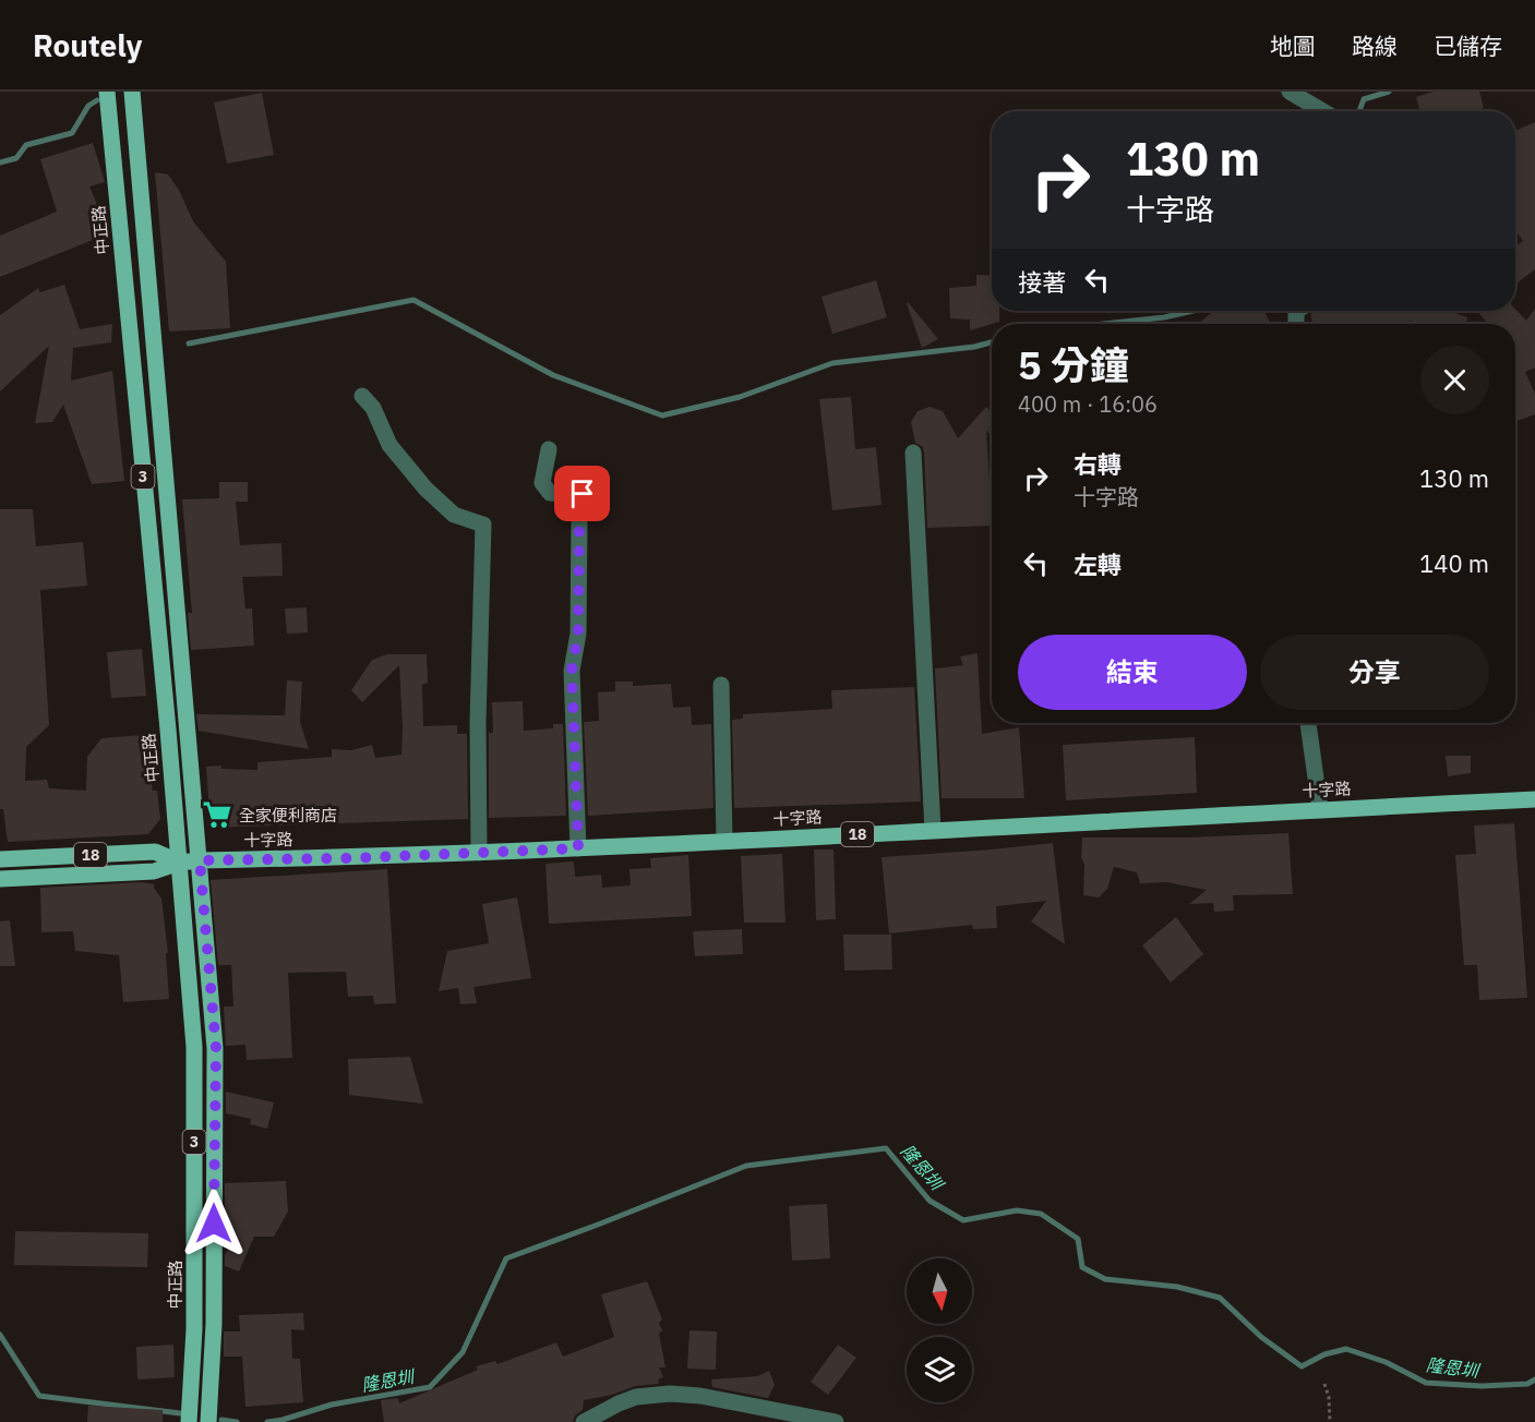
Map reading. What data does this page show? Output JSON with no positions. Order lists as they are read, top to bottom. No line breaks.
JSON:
{"streets":{"main road":["中正路","3","十字路","18"]},"crossings":[["中正路","十字路"],["3","十字路"]],"water":["隆恩圳"],"places":{"supermarket":["全家便利商店"]},"north":"bottom","page":{"header":"Routely","nav":["地圖","路線","已儲存"],"turn":["130 m","十字路"],"then":"接著","heading":["5 分鐘","400 m · 16:06"],"list":[{"name":"右轉","note":"十字路","value":"130 m"},{"name":"左轉","value":"140 m"}],"buttons":["結束","分享"]}}
